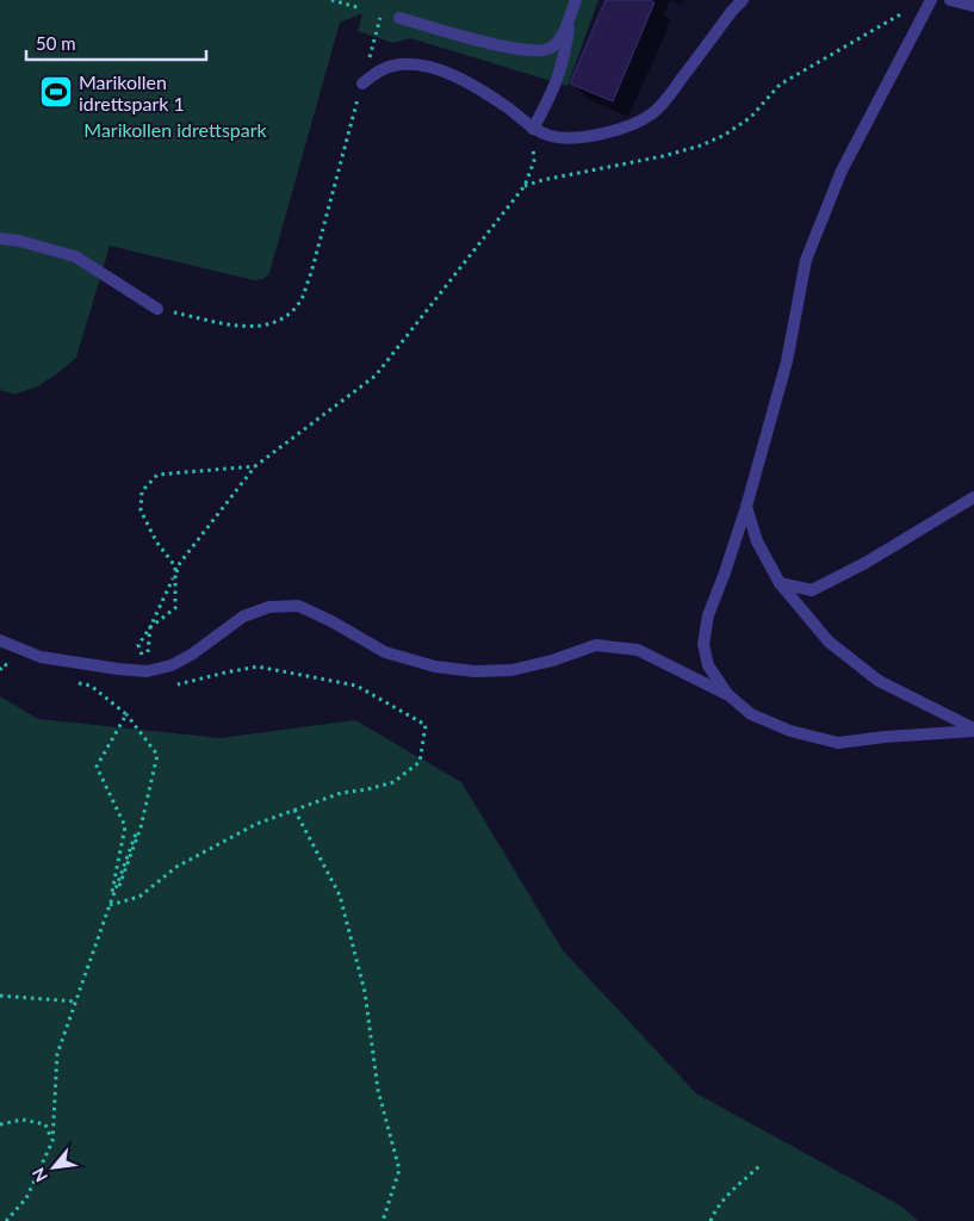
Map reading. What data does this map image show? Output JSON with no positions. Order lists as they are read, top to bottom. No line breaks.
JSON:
{"parks":["Marikollen idrettspark"],"places":{"sports":["Marikollen idrettspark 1"]},"scale_bar":"50 m","north":"bottom left"}
